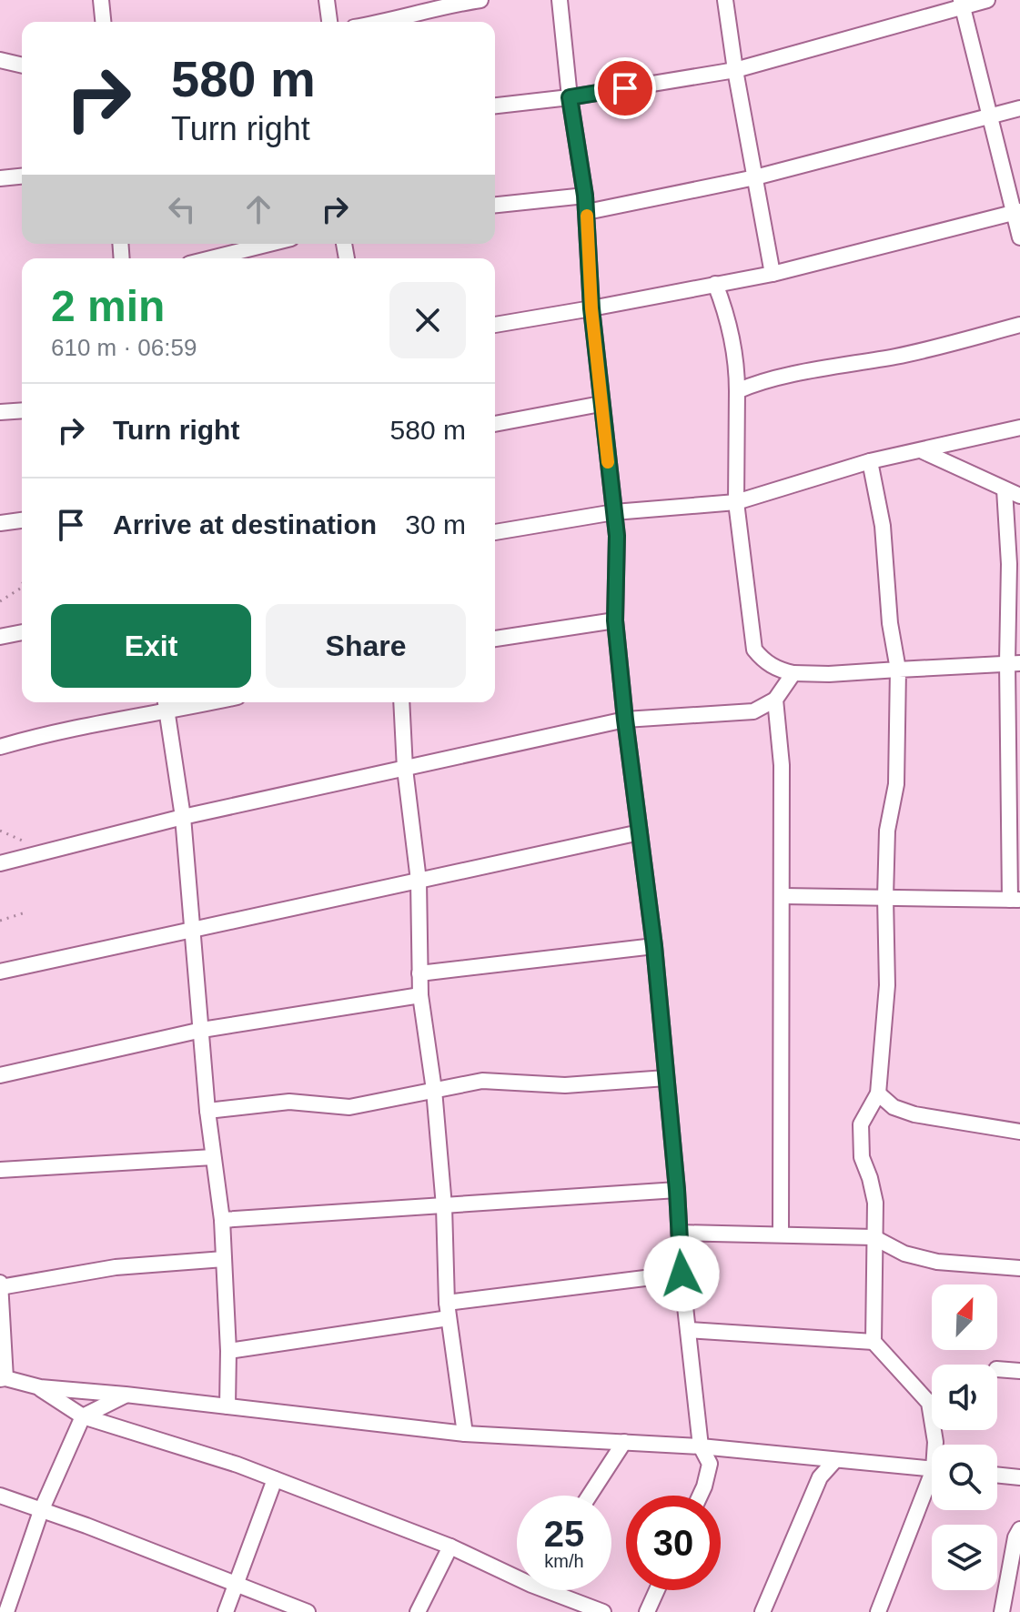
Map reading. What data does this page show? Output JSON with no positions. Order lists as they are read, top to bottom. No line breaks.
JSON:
{"north":"top right","page":{"turn":["580 m","Turn right"],"heading":["2 min","610 m · 06:59"],"list":[{"name":"Turn right","value":"580 m"},{"name":"Arrive at destination","value":"30 m"}],"buttons":["Exit","Share"],"speed":"25 km/h","limit":"30"}}
